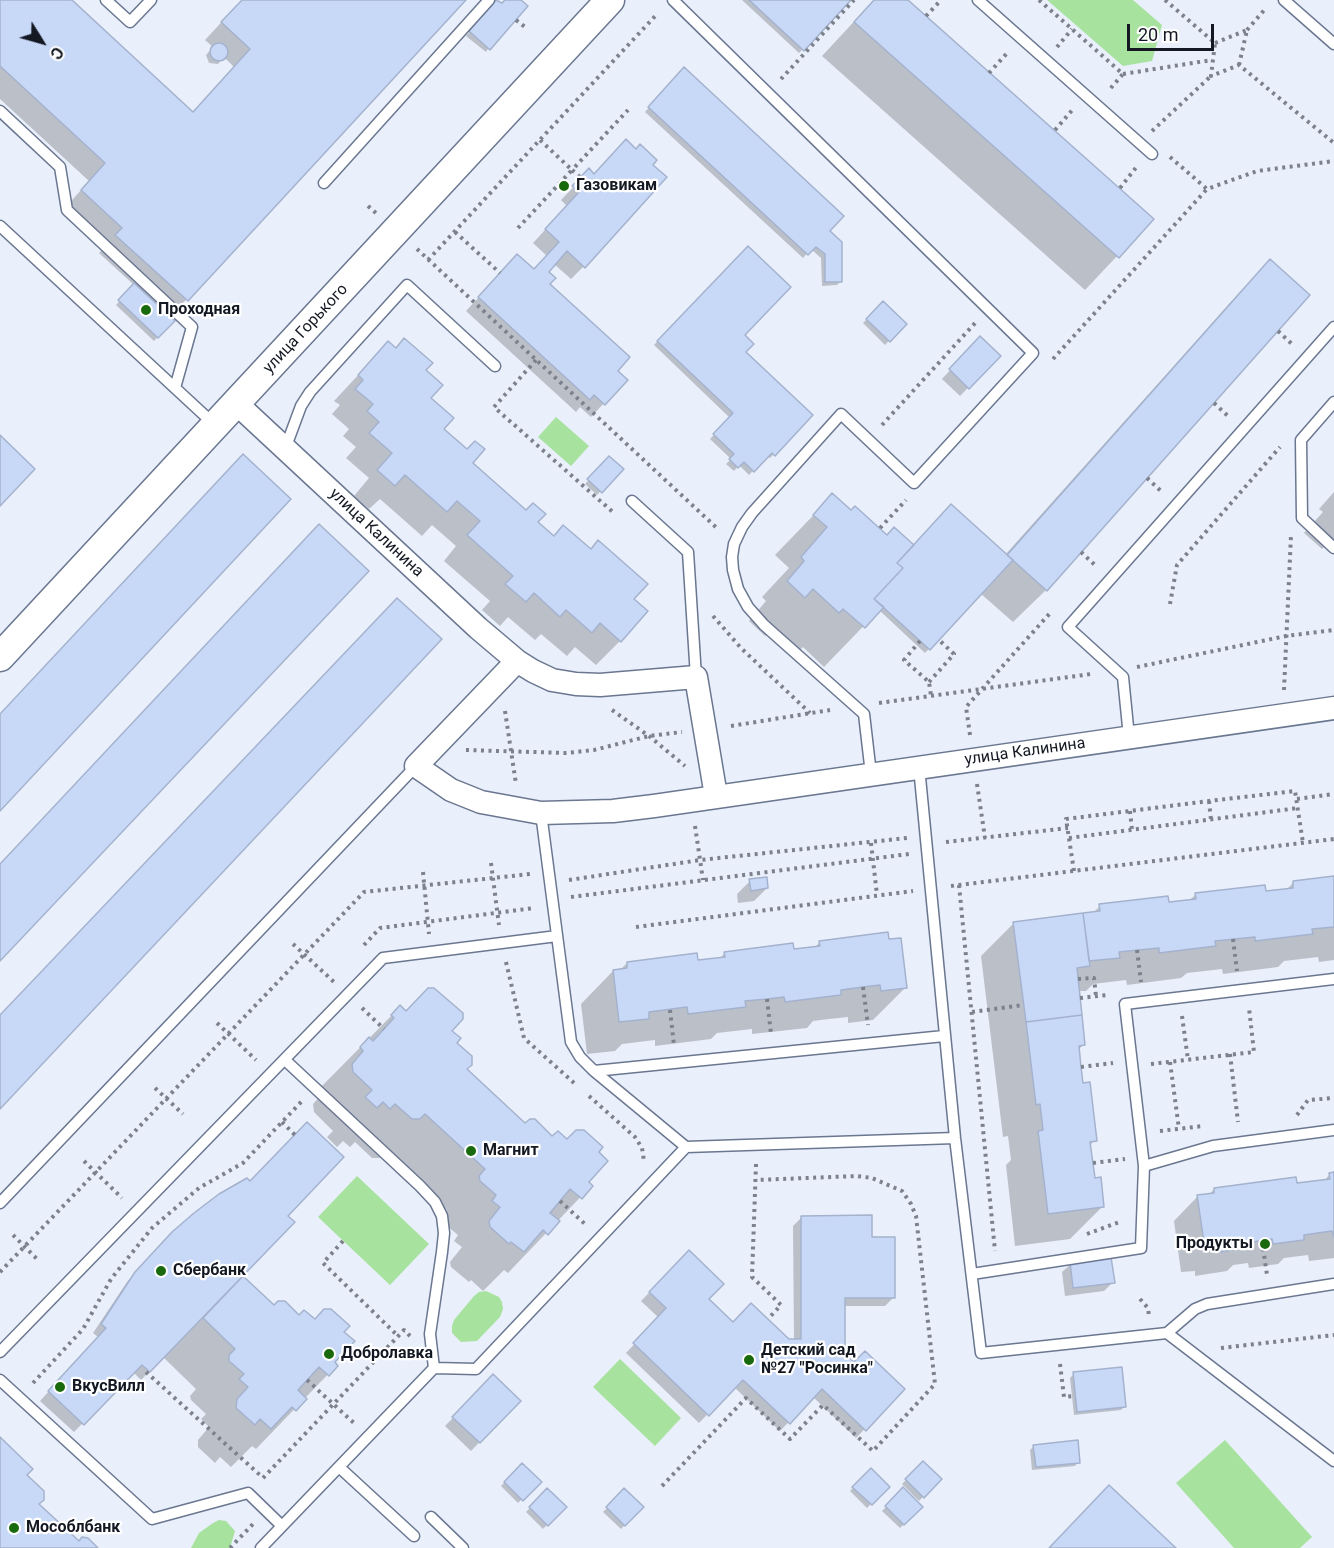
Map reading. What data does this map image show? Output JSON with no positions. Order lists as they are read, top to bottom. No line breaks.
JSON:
{"streets":{"street":["улица Горького","улица Калинина"]},"crossings":[["улица Горького","улица Калинина"]],"places":["Газовикам","Проходная","Магнит","Продукты","Сбербанк","Добролавка","Детский сад №27 \"Росинка\"","ВкусВилл","Мособлбанк"],"scale_bar":"20 m","north":"bottom right"}
